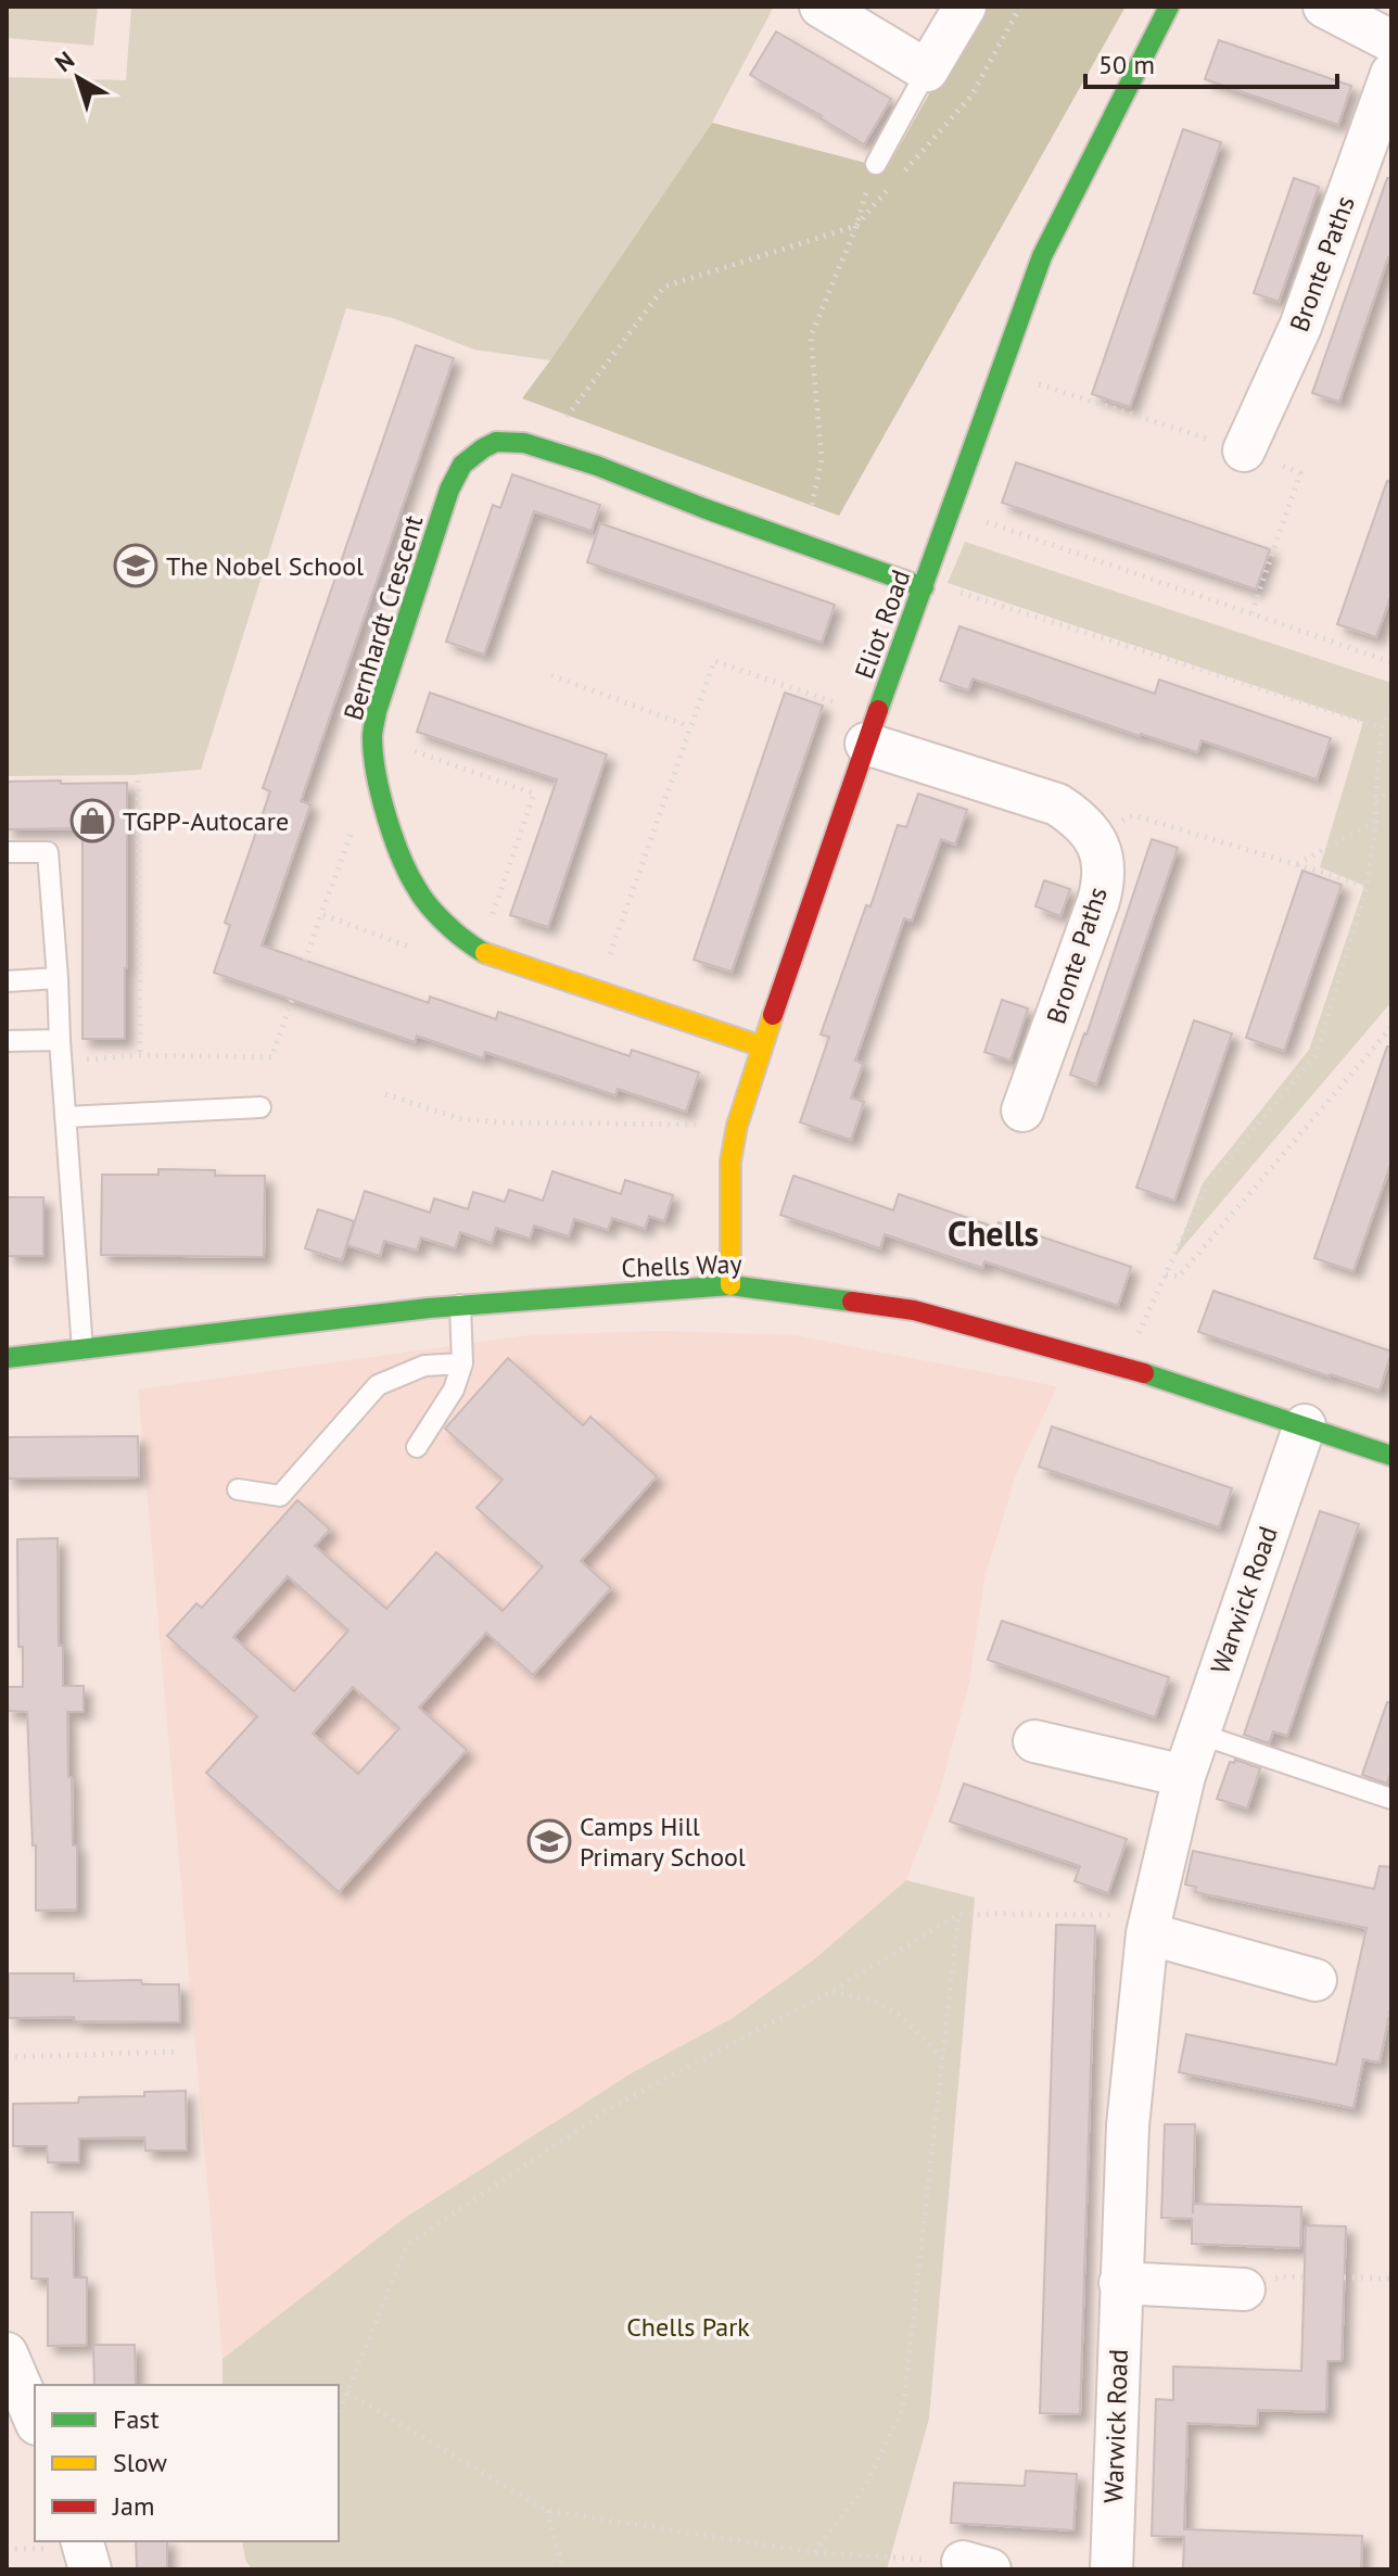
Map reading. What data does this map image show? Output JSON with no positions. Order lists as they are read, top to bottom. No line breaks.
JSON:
{"streets":{"street":["Bronte Paths","Bernhardt Crescent","Eliot Road","Chells Way","Warwick Road"]},"crossings":[["Bernhardt Crescent","Eliot Road"],["Eliot Road","Chells Way"],["Chells Way","Warwick Road"]],"districts":["Chells"],"parks":["Chells Park"],"places":{"school or university":["The Nobel School","Camps Hill Primary School"],"shop":["TGPP-Autocare"]},"legend":["Fast","Slow","Jam"],"scale_bar":"50 m","north":"top left"}
